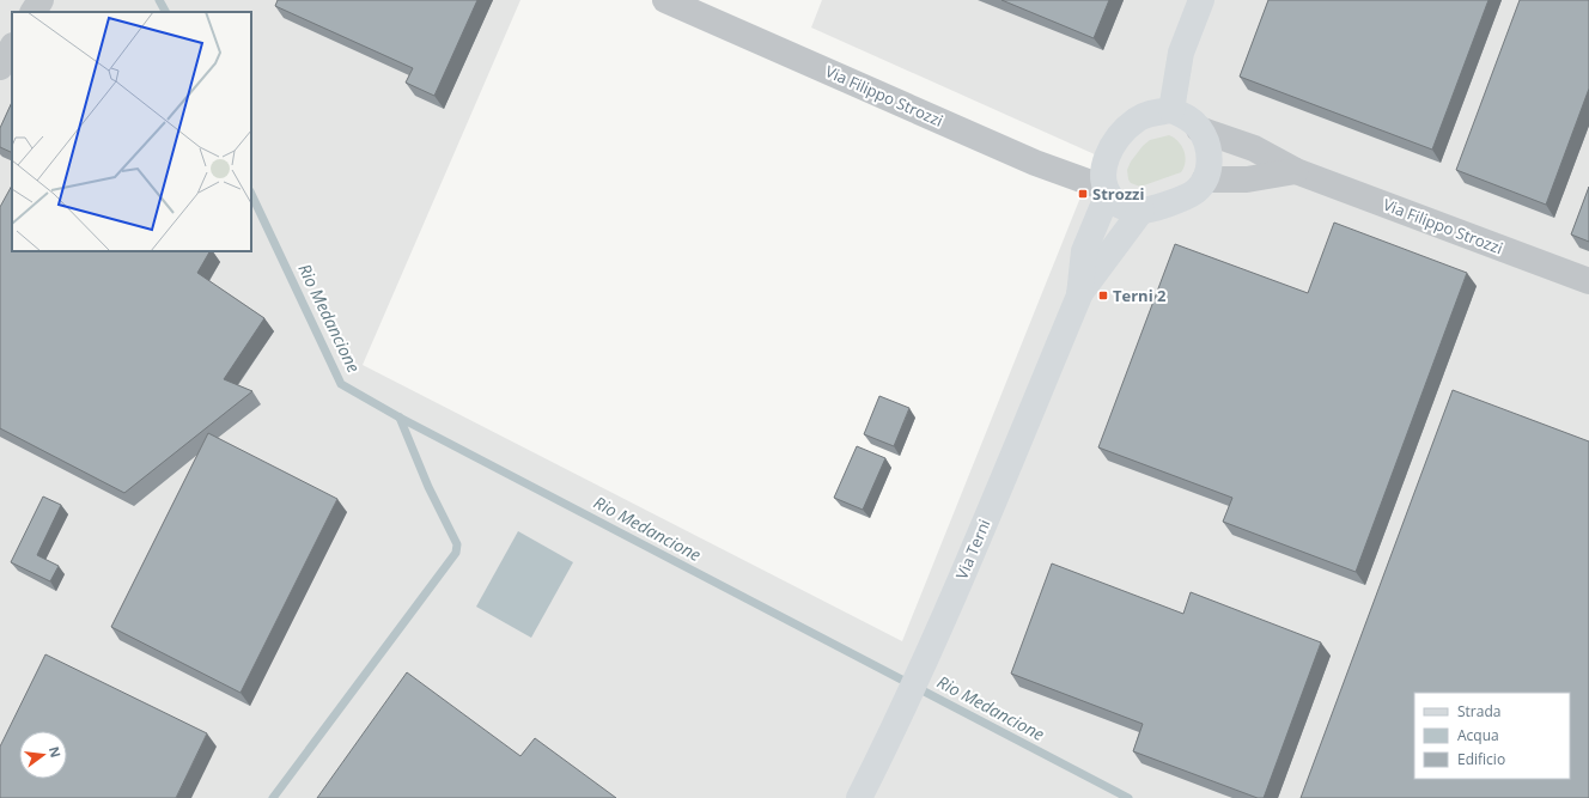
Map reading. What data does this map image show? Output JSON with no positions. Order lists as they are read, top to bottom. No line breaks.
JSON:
{"streets":{"street":["Via Filippo Strozzi","Via Terni"]},"crossings":[["Via Filippo Strozzi","Via Terni"]],"water":["Rio Medancione"],"places":{"transit":["Strozzi","Terni 2"]},"legend":["Strada","Acqua","Edificio"],"north":"right"}
